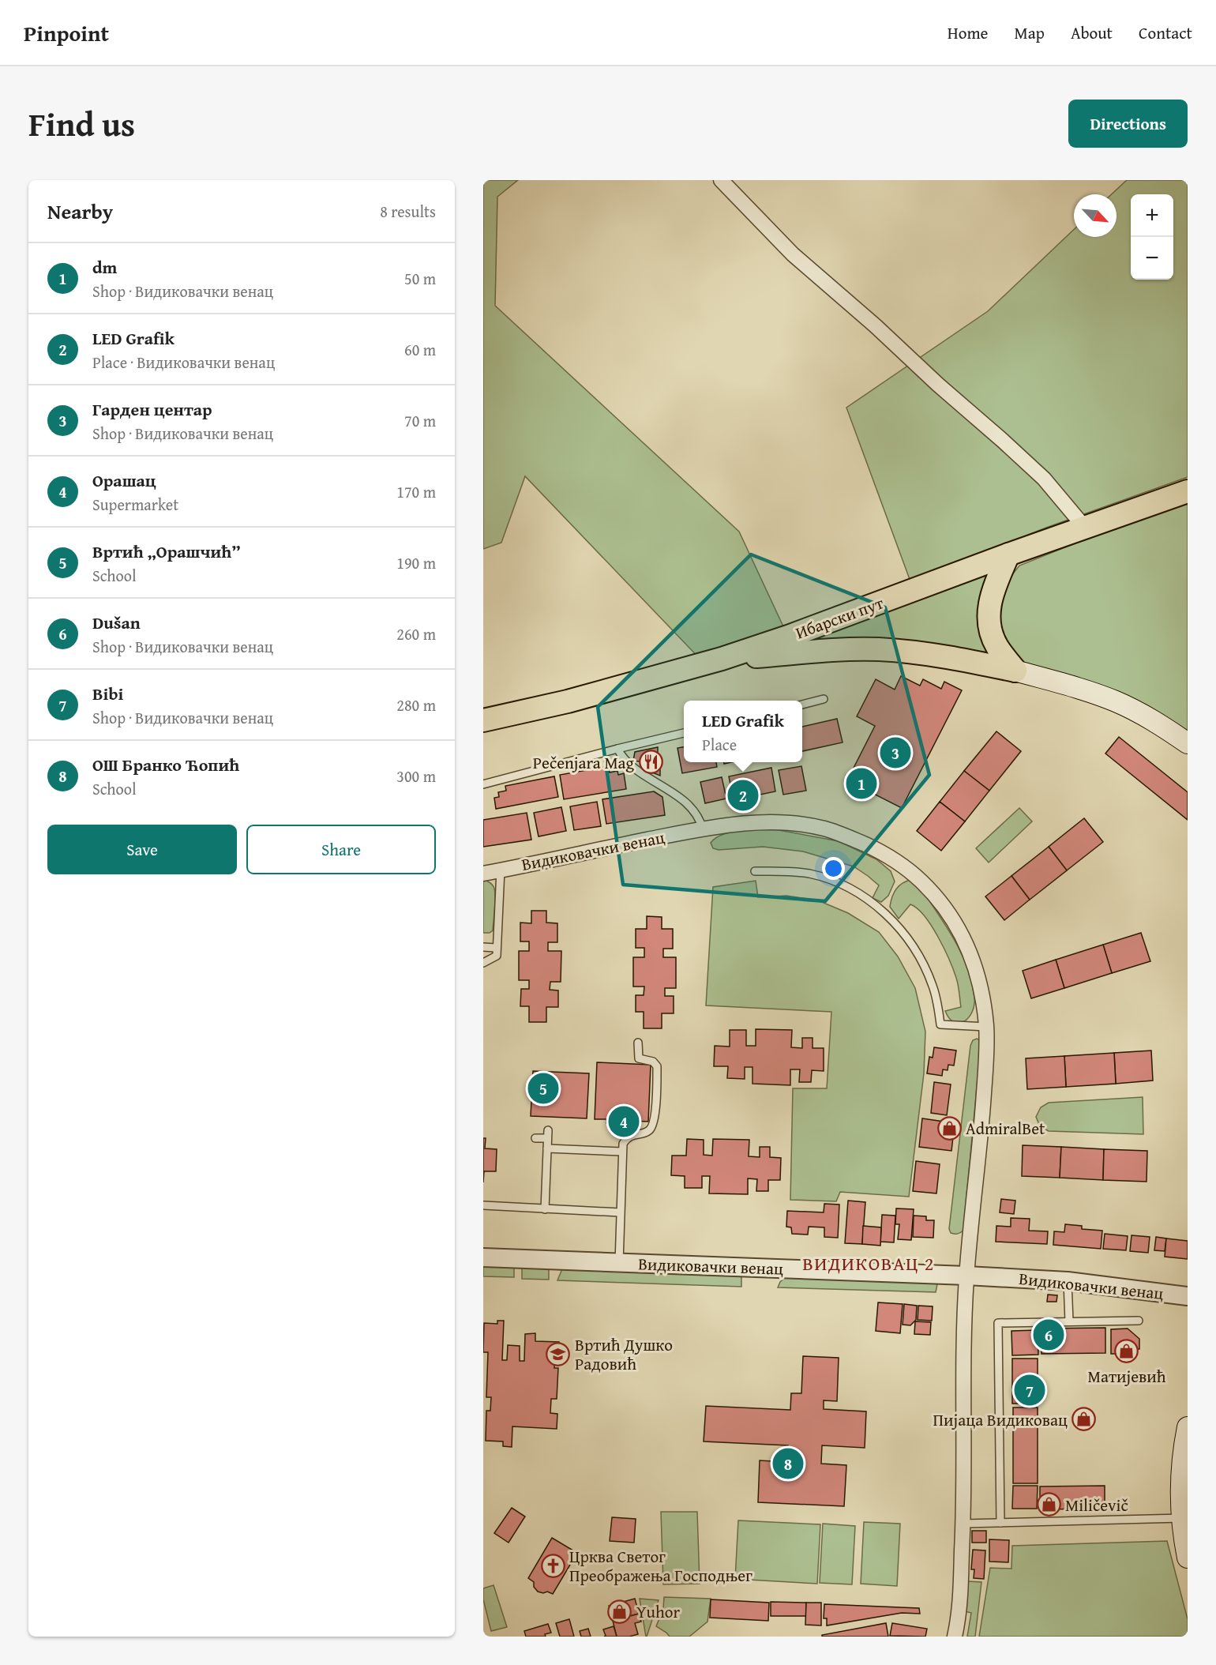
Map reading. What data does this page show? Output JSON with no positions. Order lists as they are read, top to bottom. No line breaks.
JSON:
{"streets":{"main road":["Ибарски пут"],"street":["Видиковачки венац"]},"districts":["ВИДИКОВАЦ 2"],"places":{"restaurant":["Pečenjara Mag"],"shop":["AdmiralBet","Матијевић","Пијаца Видиковац","Miličevič","Yuhor"],"school or university":["Вртић Душко Радовић"],"church":["Црква Светог Преображења Господњег"]},"north":"bottom right","page":{"header":"Pinpoint","nav":["Home","Map","About","Contact"],"title":"Find us","buttons":["Directions",["Save","Share"]],"heading":["Nearby","8 results"],"map_buttons":["+","−"],"list":[{"mark":"1","name":"dm","note":"Shop · Видиковачки венац","value":"50 m"},{"mark":"2","name":"LED Grafik","note":"Place · Видиковачки венац","value":"60 m"},{"mark":"3","name":"Гарден центар","note":"Shop · Видиковачки венац","value":"70 m"},{"mark":"4","name":"Орашац","note":"Supermarket","value":"170 m"},{"mark":"5","name":"Вртић „Орашчић”","note":"School","value":"190 m"},{"mark":"6","name":"Dušan","note":"Shop · Видиковачки венац","value":"260 m"},{"mark":"7","name":"Bibi","note":"Shop · Видиковачки венац","value":"280 m"},{"mark":"8","name":"ОШ Бранко Ћопић","note":"School","value":"300 m"}],"popup":["LED Grafik","Place"],"pins":["3","1","2","5","4","6","7","8"]}}
